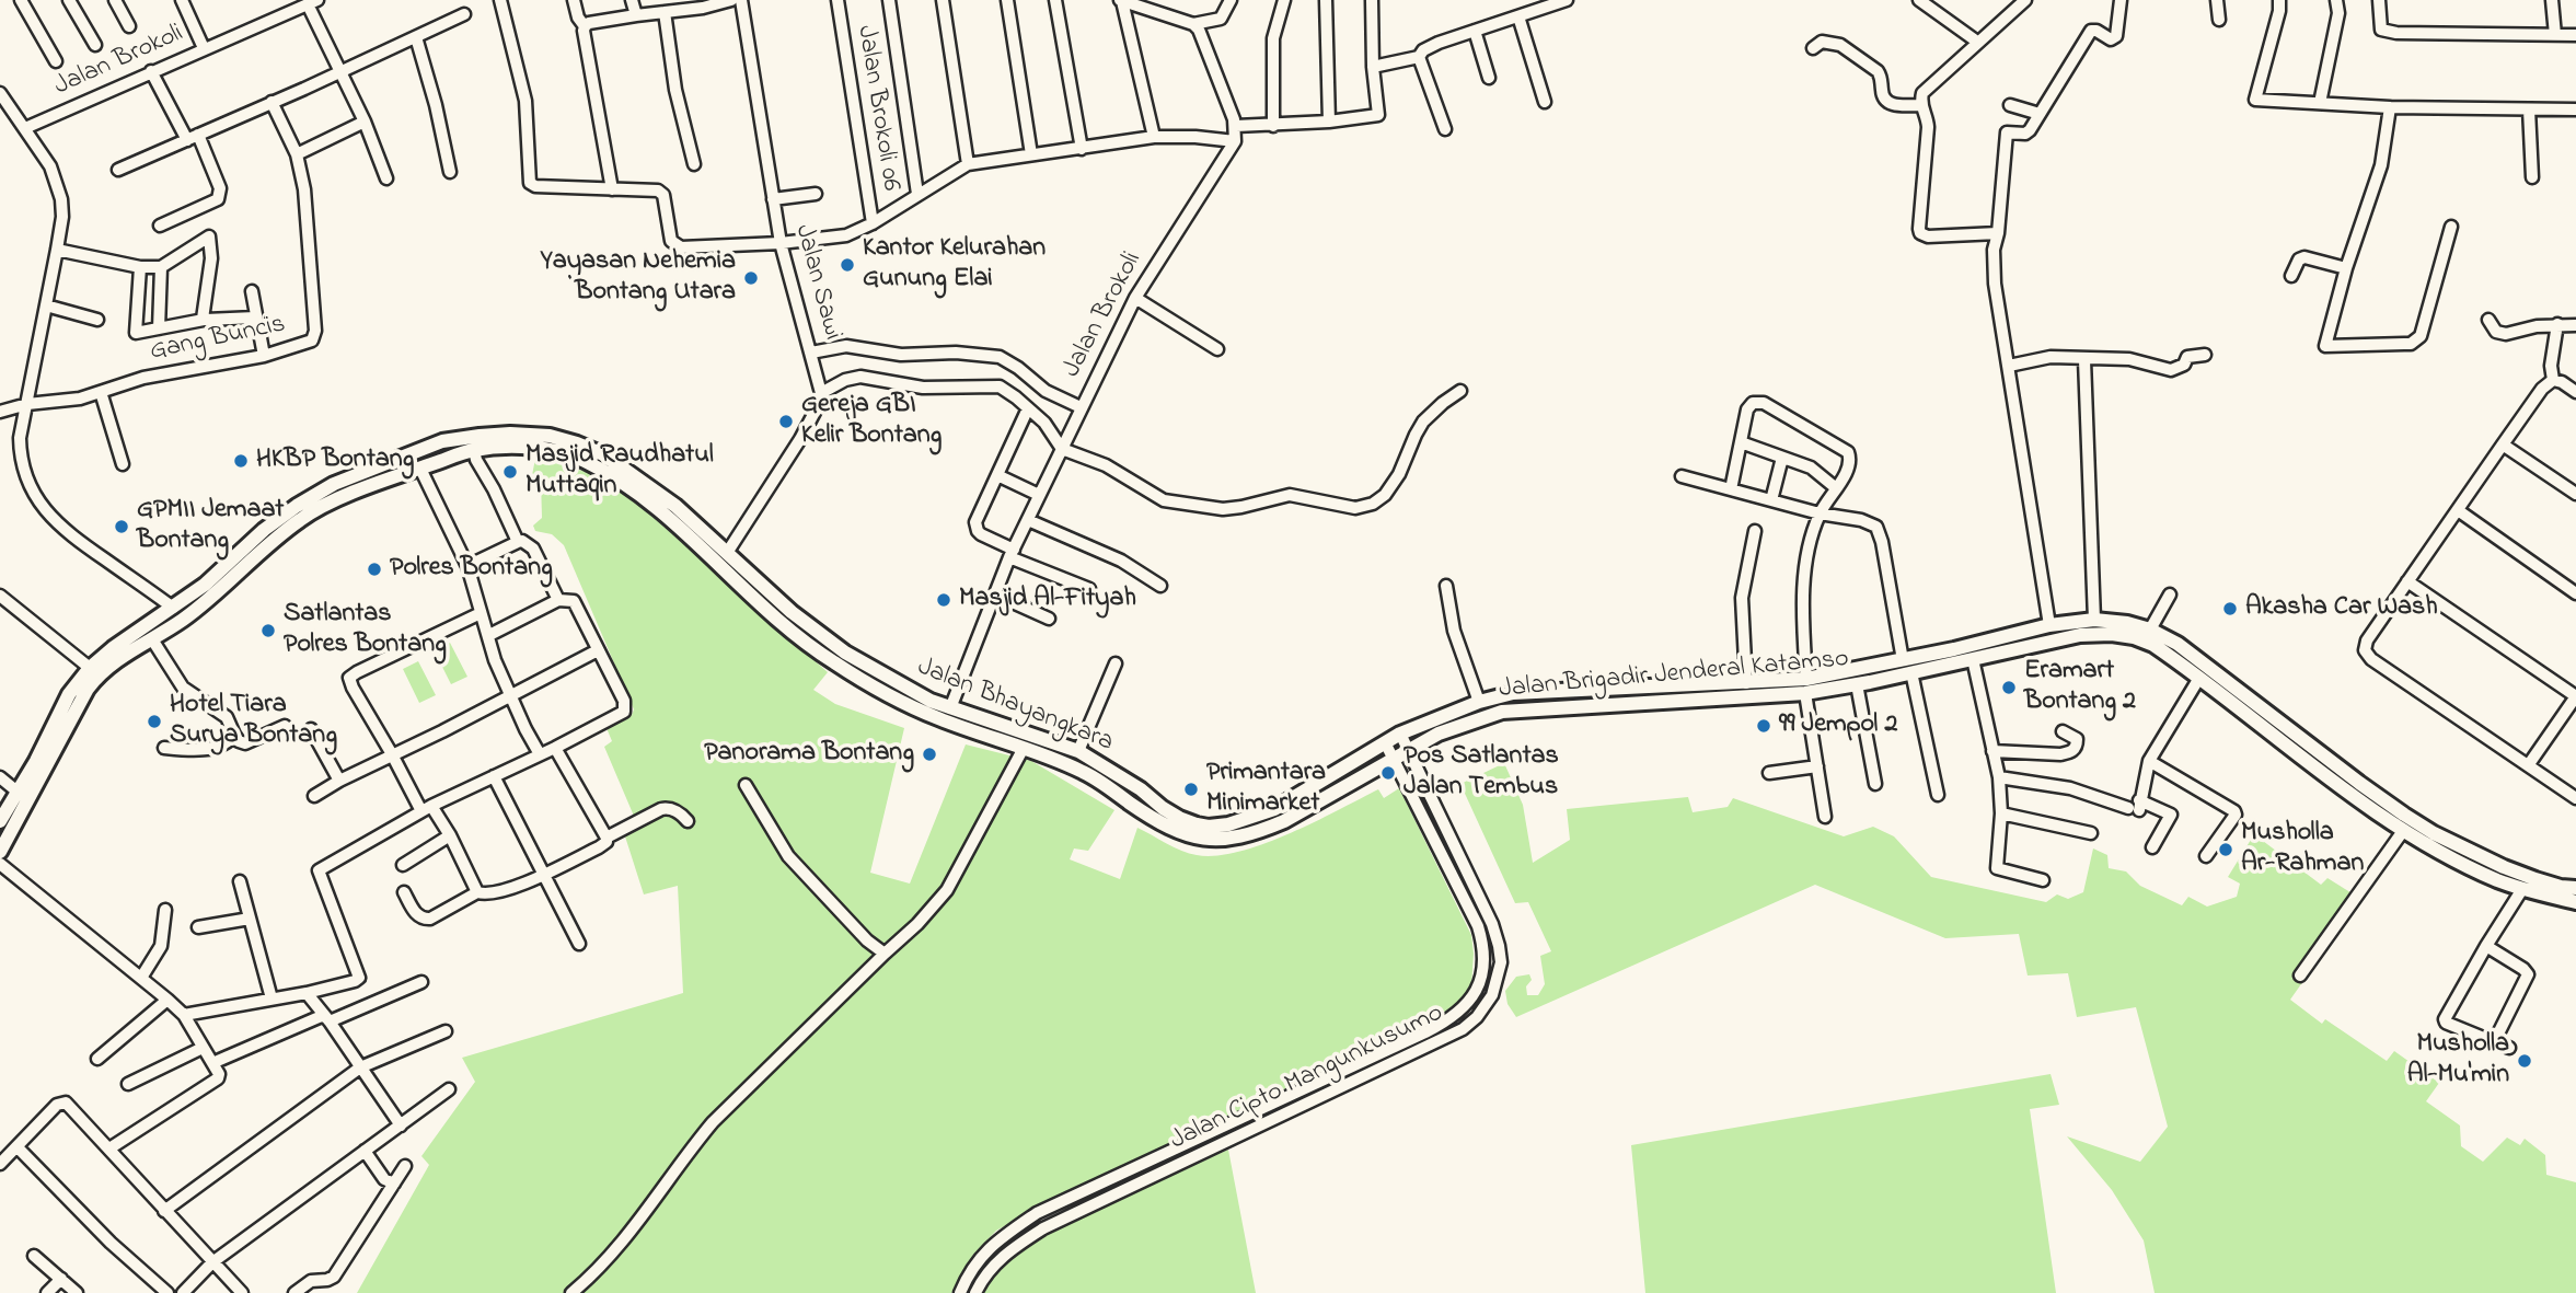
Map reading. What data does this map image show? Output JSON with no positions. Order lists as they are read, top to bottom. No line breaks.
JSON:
{"streets":{"main road":["Jalan Brigadir Jenderal Katamso","Jalan Bhayangkara"],"street":["Jalan Brokoli","Jalan Brokoli 06","Jalan Sawi","Gang Buncis","Jalan Cipto Mangunkusumo"]},"crossings":[["Jalan Brokoli","Jalan Bhayangkara"],["Jalan Brigadir Jenderal Katamso","Jalan Bhayangkara"],["Jalan Brigadir Jenderal Katamso","Jalan Cipto Mangunkusumo"],["Jalan Bhayangkara","Jalan Cipto Mangunkusumo"]],"places":["Kantor Kelurahan Gunung Elai","Yayasan Nehemia Bontang Utara","Gereja GBI Kelir Bontang","HKBP Bontang","Masjid Raudhatul Muttaqin","GPMII Jemaat Bontang","Polres Bontang","Masjid Al-Fityah","Akasha Car Wash","Satlantas Polres Bontang","Eramart Bontang 2","Hotel Tiara Surya Bontang","99 Jempol 2","Panorama Bontang","Pos Satlantas Jalan Tembus","Primantara Minimarket","Musholla Ar-Rahman","Musholla Al-Mu'min"]}
